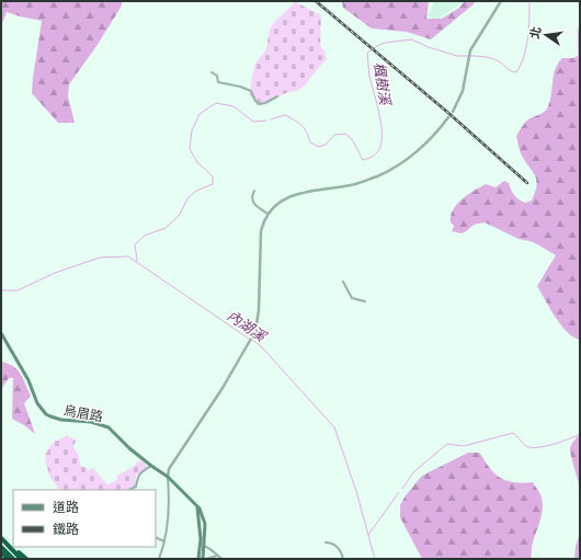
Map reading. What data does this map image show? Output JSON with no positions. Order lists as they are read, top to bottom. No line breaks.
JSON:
{"streets":{"main road":["烏眉路"]},"water":["楓樹溪","內湖溪"],"legend":["道路","鐵路"],"north":"left"}
